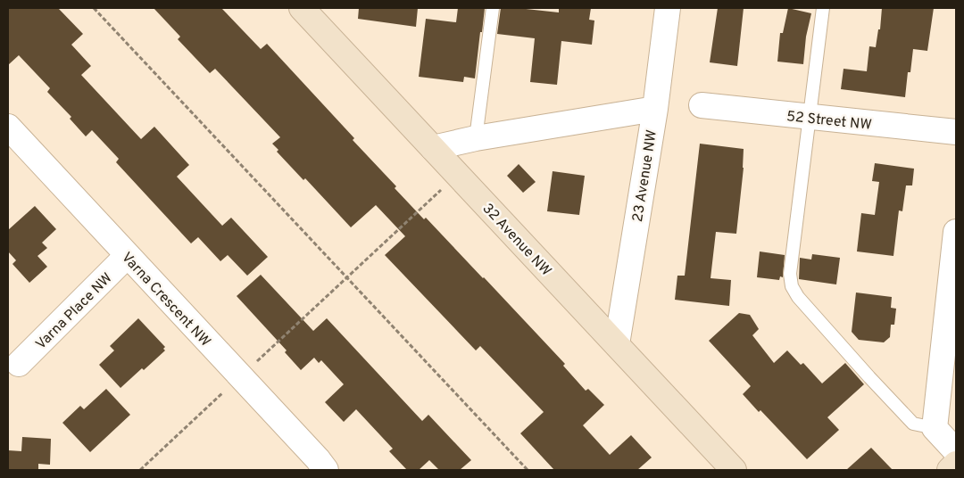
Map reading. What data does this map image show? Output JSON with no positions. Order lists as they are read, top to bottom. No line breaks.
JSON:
{"streets":{"street":["52 Street NW","23 Avenue NW","32 Avenue NW","Varna Crescent NW","Varna Place NW"]},"crossings":[["23 Avenue NW","32 Avenue NW"],["Varna Crescent NW","Varna Place NW"]]}
